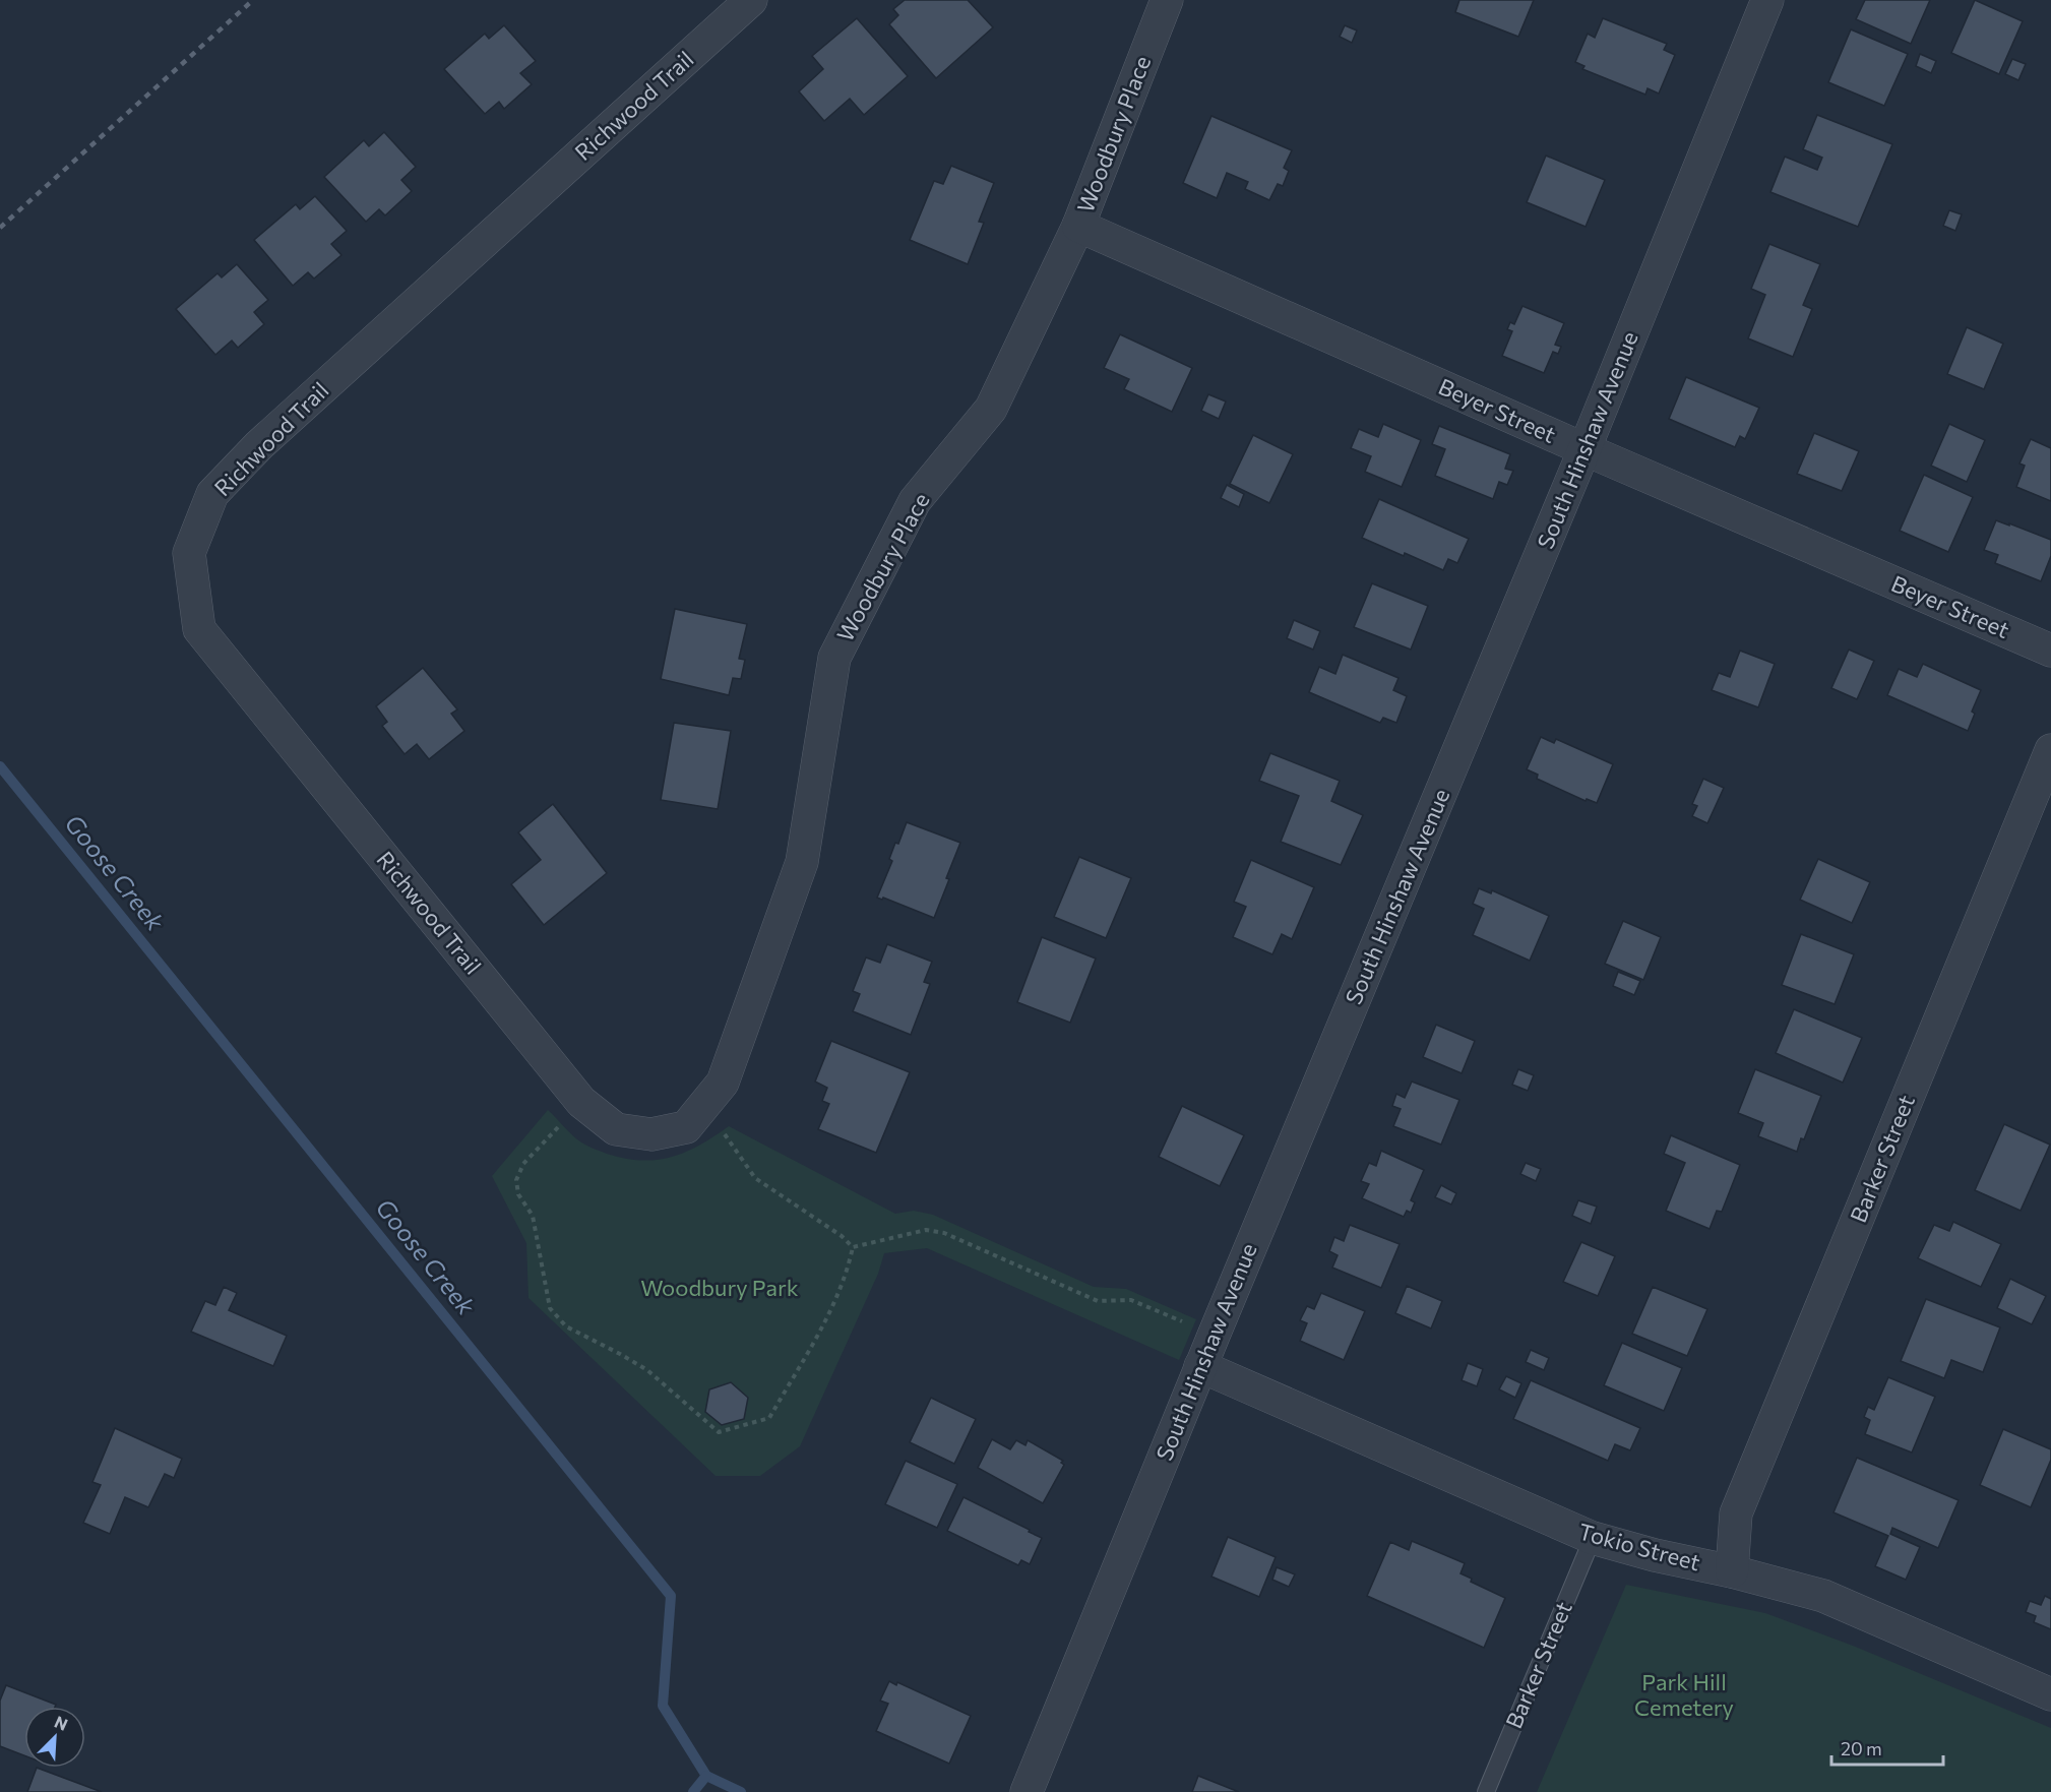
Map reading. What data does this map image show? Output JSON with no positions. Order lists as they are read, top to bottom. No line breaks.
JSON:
{"streets":{"street":["Richwood Trail","Woodbury Place","Beyer Street","South Hinshaw Avenue","Barker Street","Tokio Street"]},"crossings":[["Richwood Trail","Woodbury Place"],["Woodbury Place","Beyer Street"],["Beyer Street","South Hinshaw Avenue"],["South Hinshaw Avenue","Tokio Street"],["Barker Street","Tokio Street"]],"water":["Goose Creek"],"parks":["Woodbury Park","Park Hill Cemetery"],"scale_bar":"20 m","north":"top right"}
